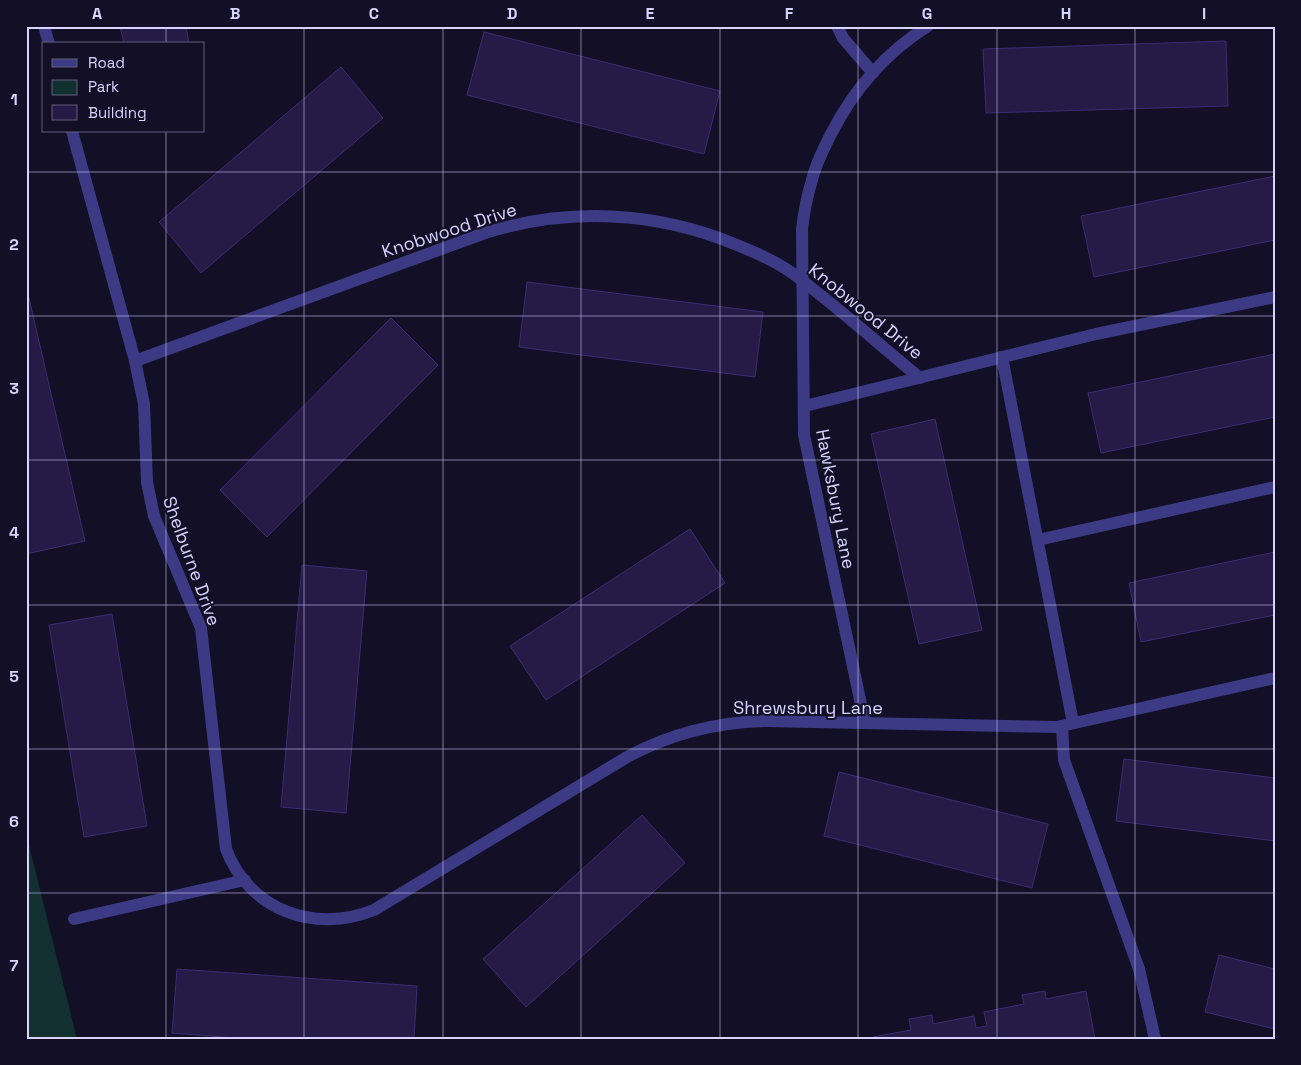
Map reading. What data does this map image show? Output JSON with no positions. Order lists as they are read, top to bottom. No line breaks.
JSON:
{"streets":{"street":["Knobwood Drive","Hawksbury Lane","Shelburne Drive","Shrewsbury Lane"]},"crossings":[["Knobwood Drive","Hawksbury Lane"],["Knobwood Drive","Shelburne Drive"],["Hawksbury Lane","Shrewsbury Lane"],["Shelburne Drive","Shrewsbury Lane"]],"legend":["Road","Park","Building"],"grid":{"columns":["A","B","C","D","E","F","G","H","I"],"rows":["1","2","3","4","5","6","7"]}}
